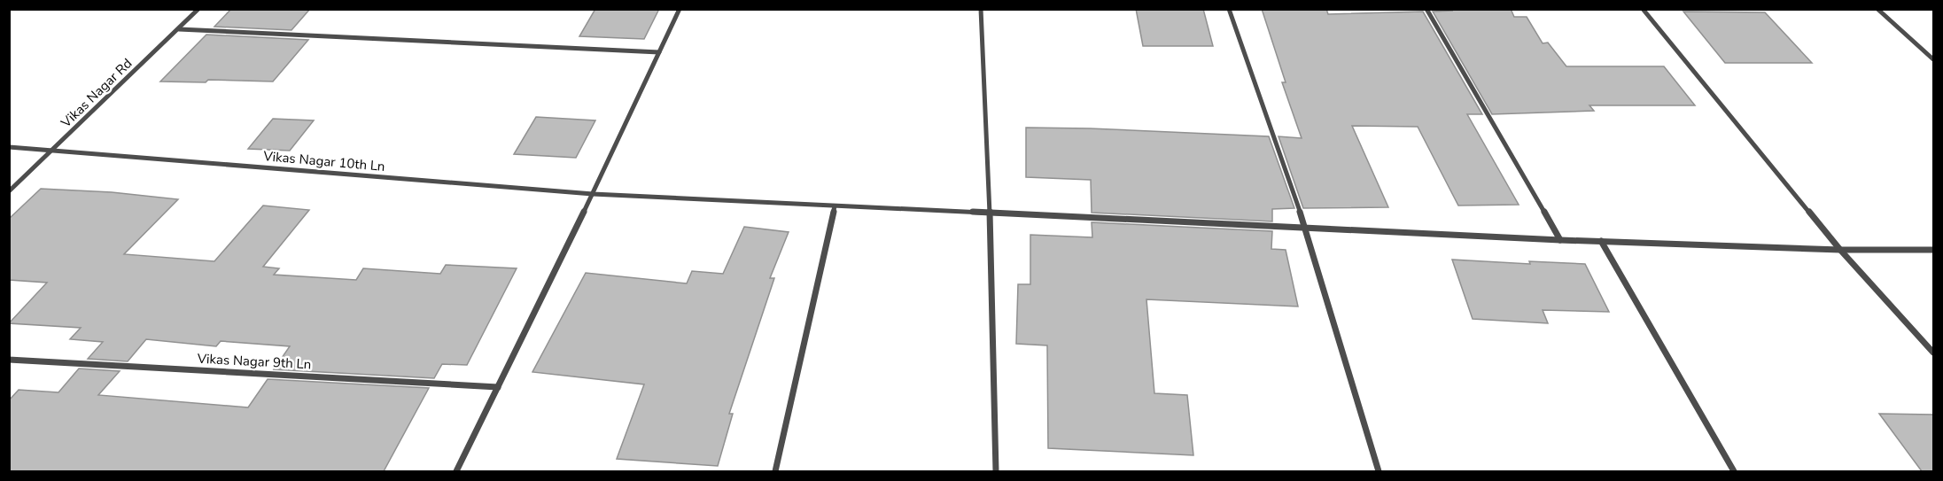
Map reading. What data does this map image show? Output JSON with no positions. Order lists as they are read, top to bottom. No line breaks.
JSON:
{"streets":{"street":["Vikas Nagar Rd","Vikas Nagar 10th Ln","Vikas Nagar 9th Ln"]},"crossings":[["Vikas Nagar Rd","Vikas Nagar 10th Ln"]]}
